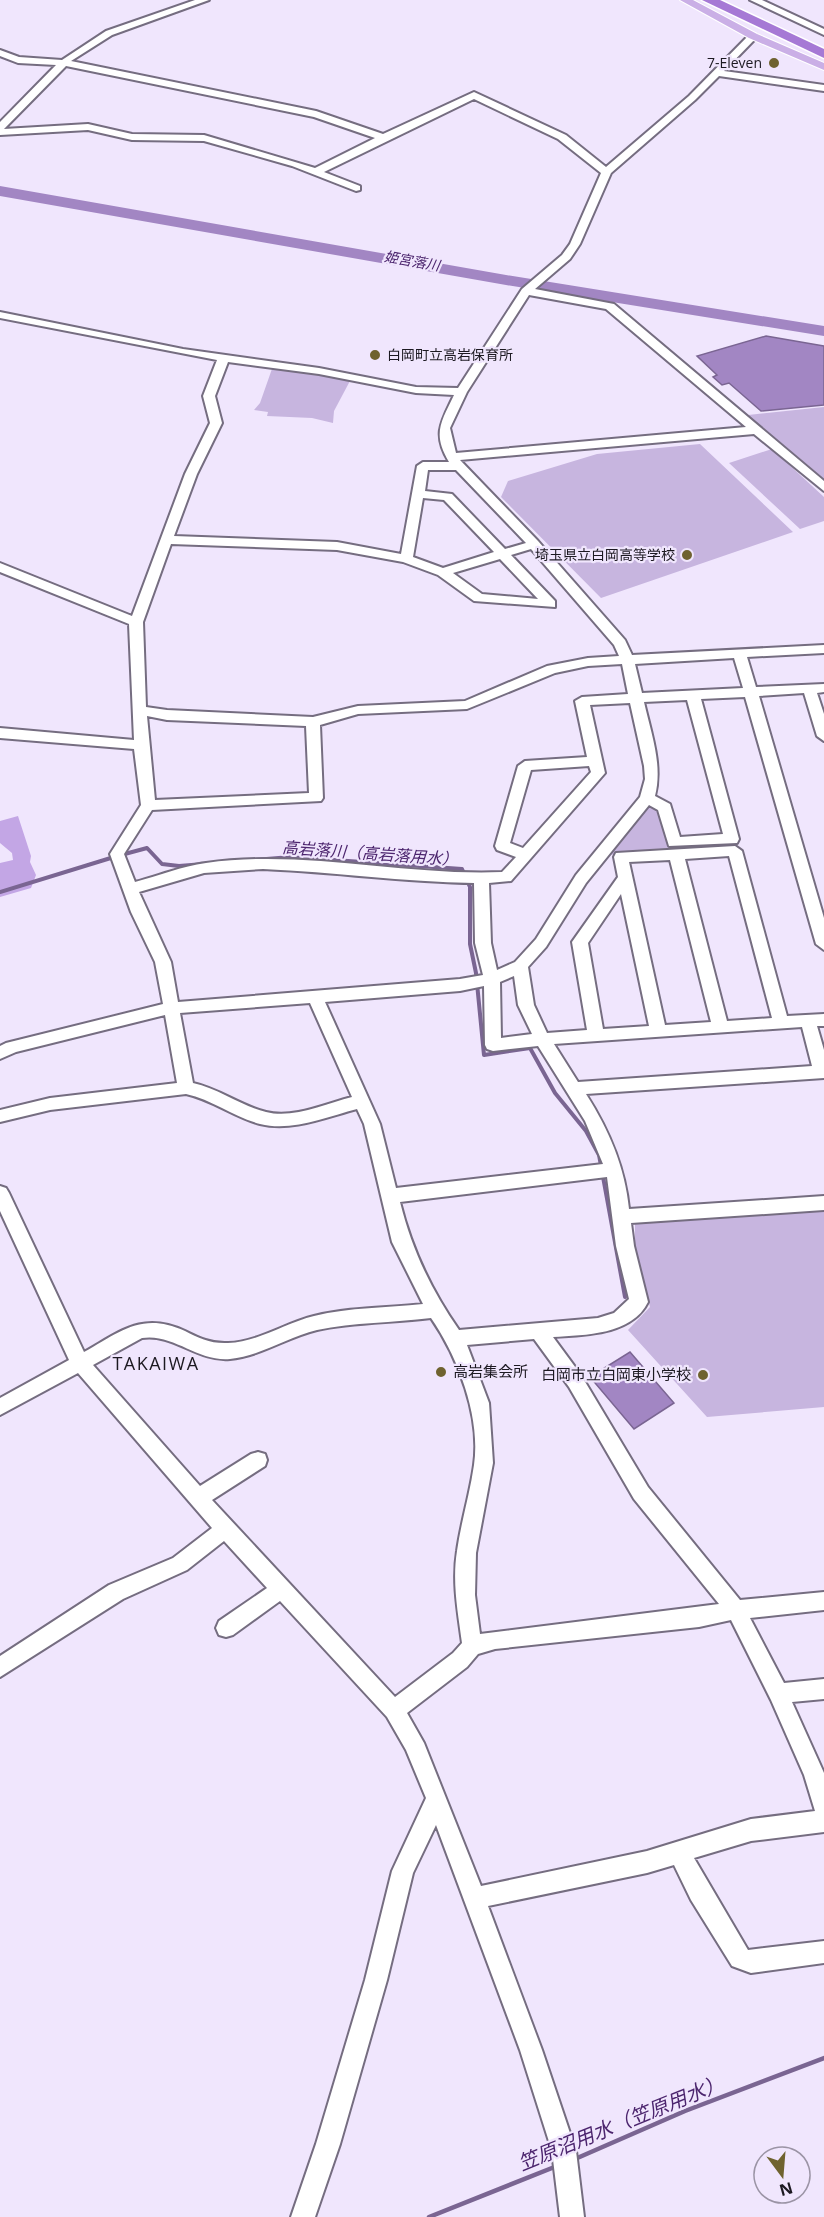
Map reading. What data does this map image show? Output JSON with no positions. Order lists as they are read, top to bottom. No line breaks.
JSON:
{"districts":["TAKAIWA"],"water":["姫宮落川","高岩落川（高岩落用水）","笠原沼用水（笠原用水）"],"places":["7-Eleven","白岡町立高岩保育所","埼玉県立白岡高等学校","高岩集会所","白岡市立白岡東小学校"],"north":"bottom"}
